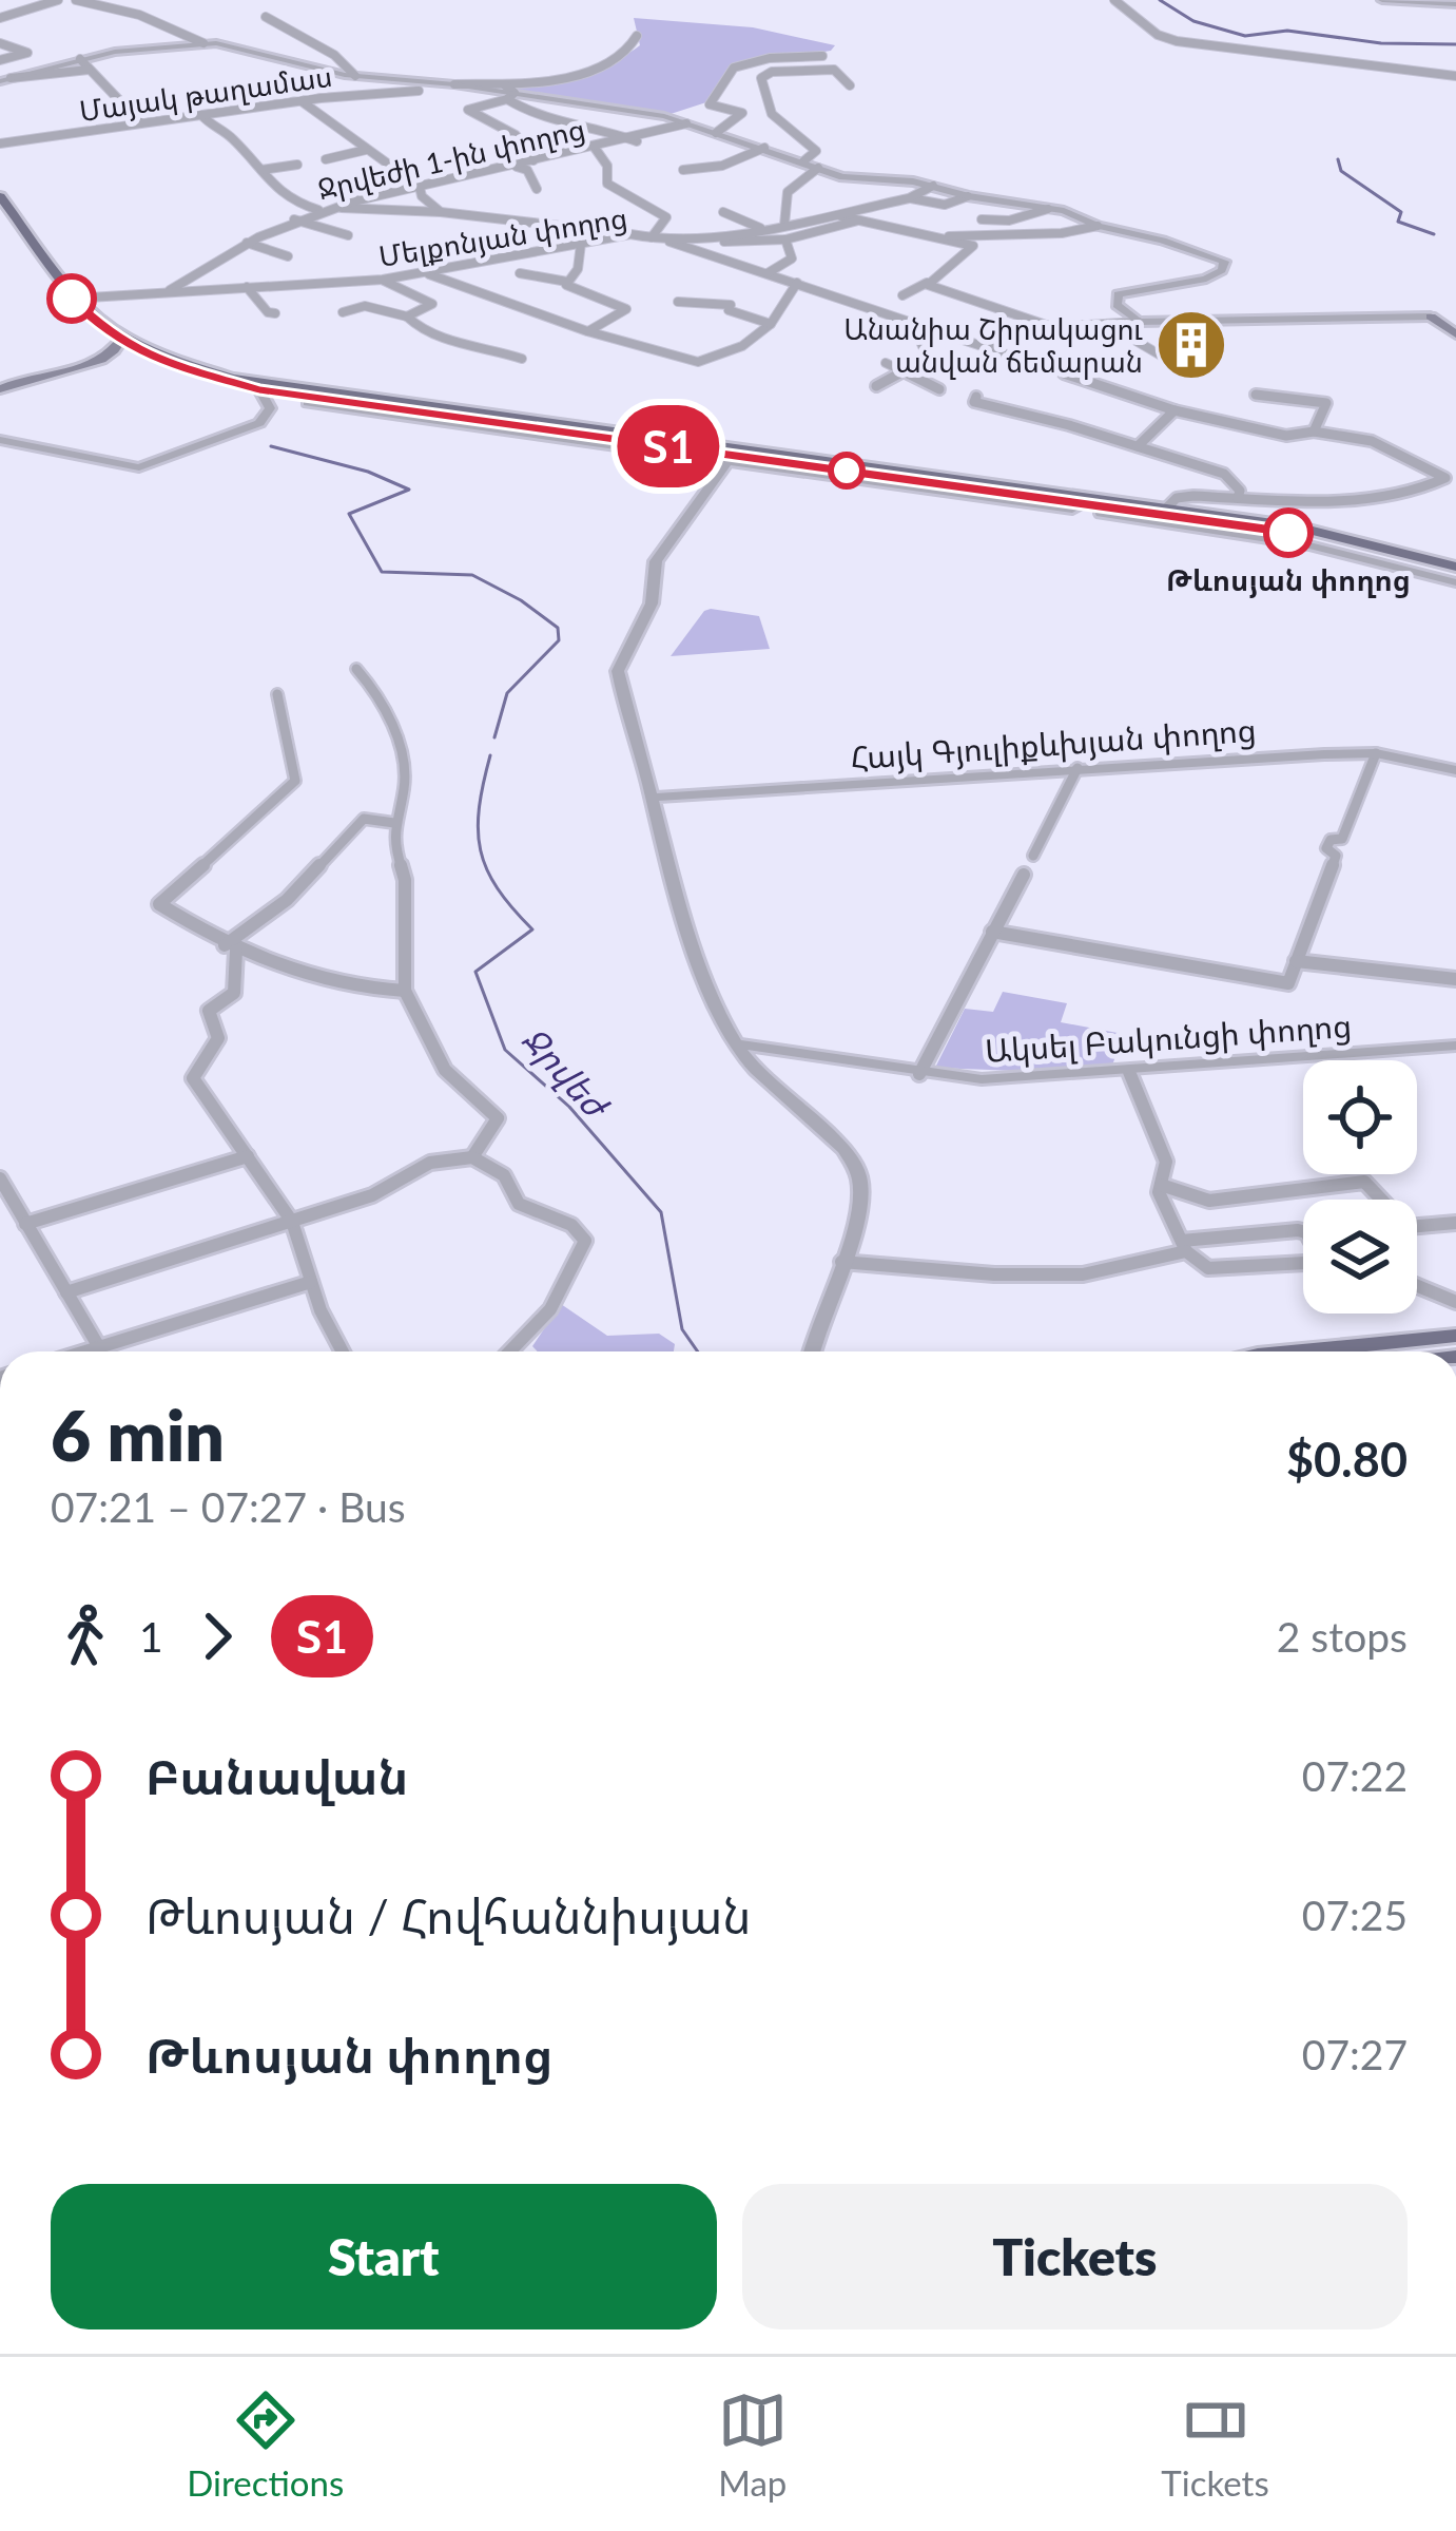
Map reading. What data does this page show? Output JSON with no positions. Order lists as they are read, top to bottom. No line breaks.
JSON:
{"streets":{"street":["Մայակ թաղամաս","Ջրվեժի 1-ին փողոց","Մելքոնյան փողոց","Հայկ Գյուլիքևխյան փողոց","Ակսել Բակունցի փողոց"]},"crossings":[["Ջրվեժի 1-ին փողոց","Մելքոնյան փողոց"]],"water":["Ջրվեժ"],"places":{"building":["Անանիա Շիրակացու անվան ճեմարան"],"other":["Թևոսյան փողոց"]},"lines":["bus line Տ1"],"page":{"on_map":"Տ1","heading":["6 min","07:21 – 07:27 · Bus","$0.80"],"legs":["1","Տ1","2 stops"],"list":[{"name":"Բանավան","value":"07:22"},{"name":"Թևոսյան / Հովհաննիսյան","value":"07:25"},{"name":"Թևոսյան փողոց","value":"07:27"}],"buttons":["Start","Tickets"],"tabs":["Directions","Map","Tickets"]}}
